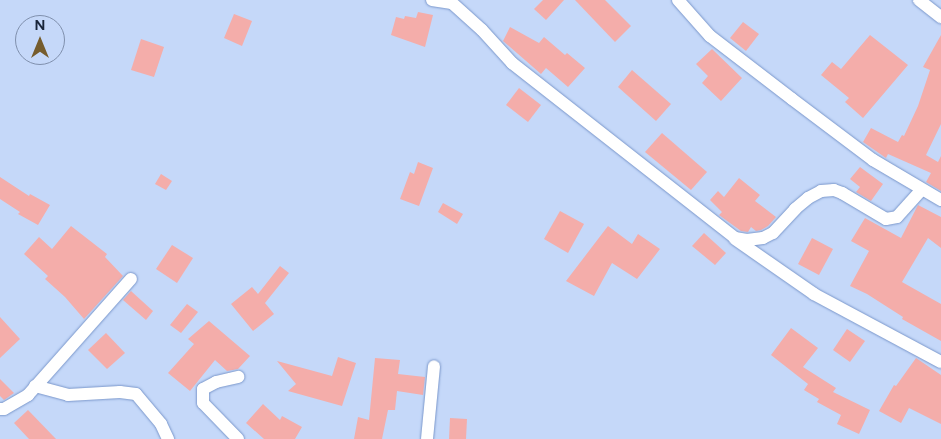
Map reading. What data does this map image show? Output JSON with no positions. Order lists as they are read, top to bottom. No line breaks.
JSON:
{"north":"top"}
